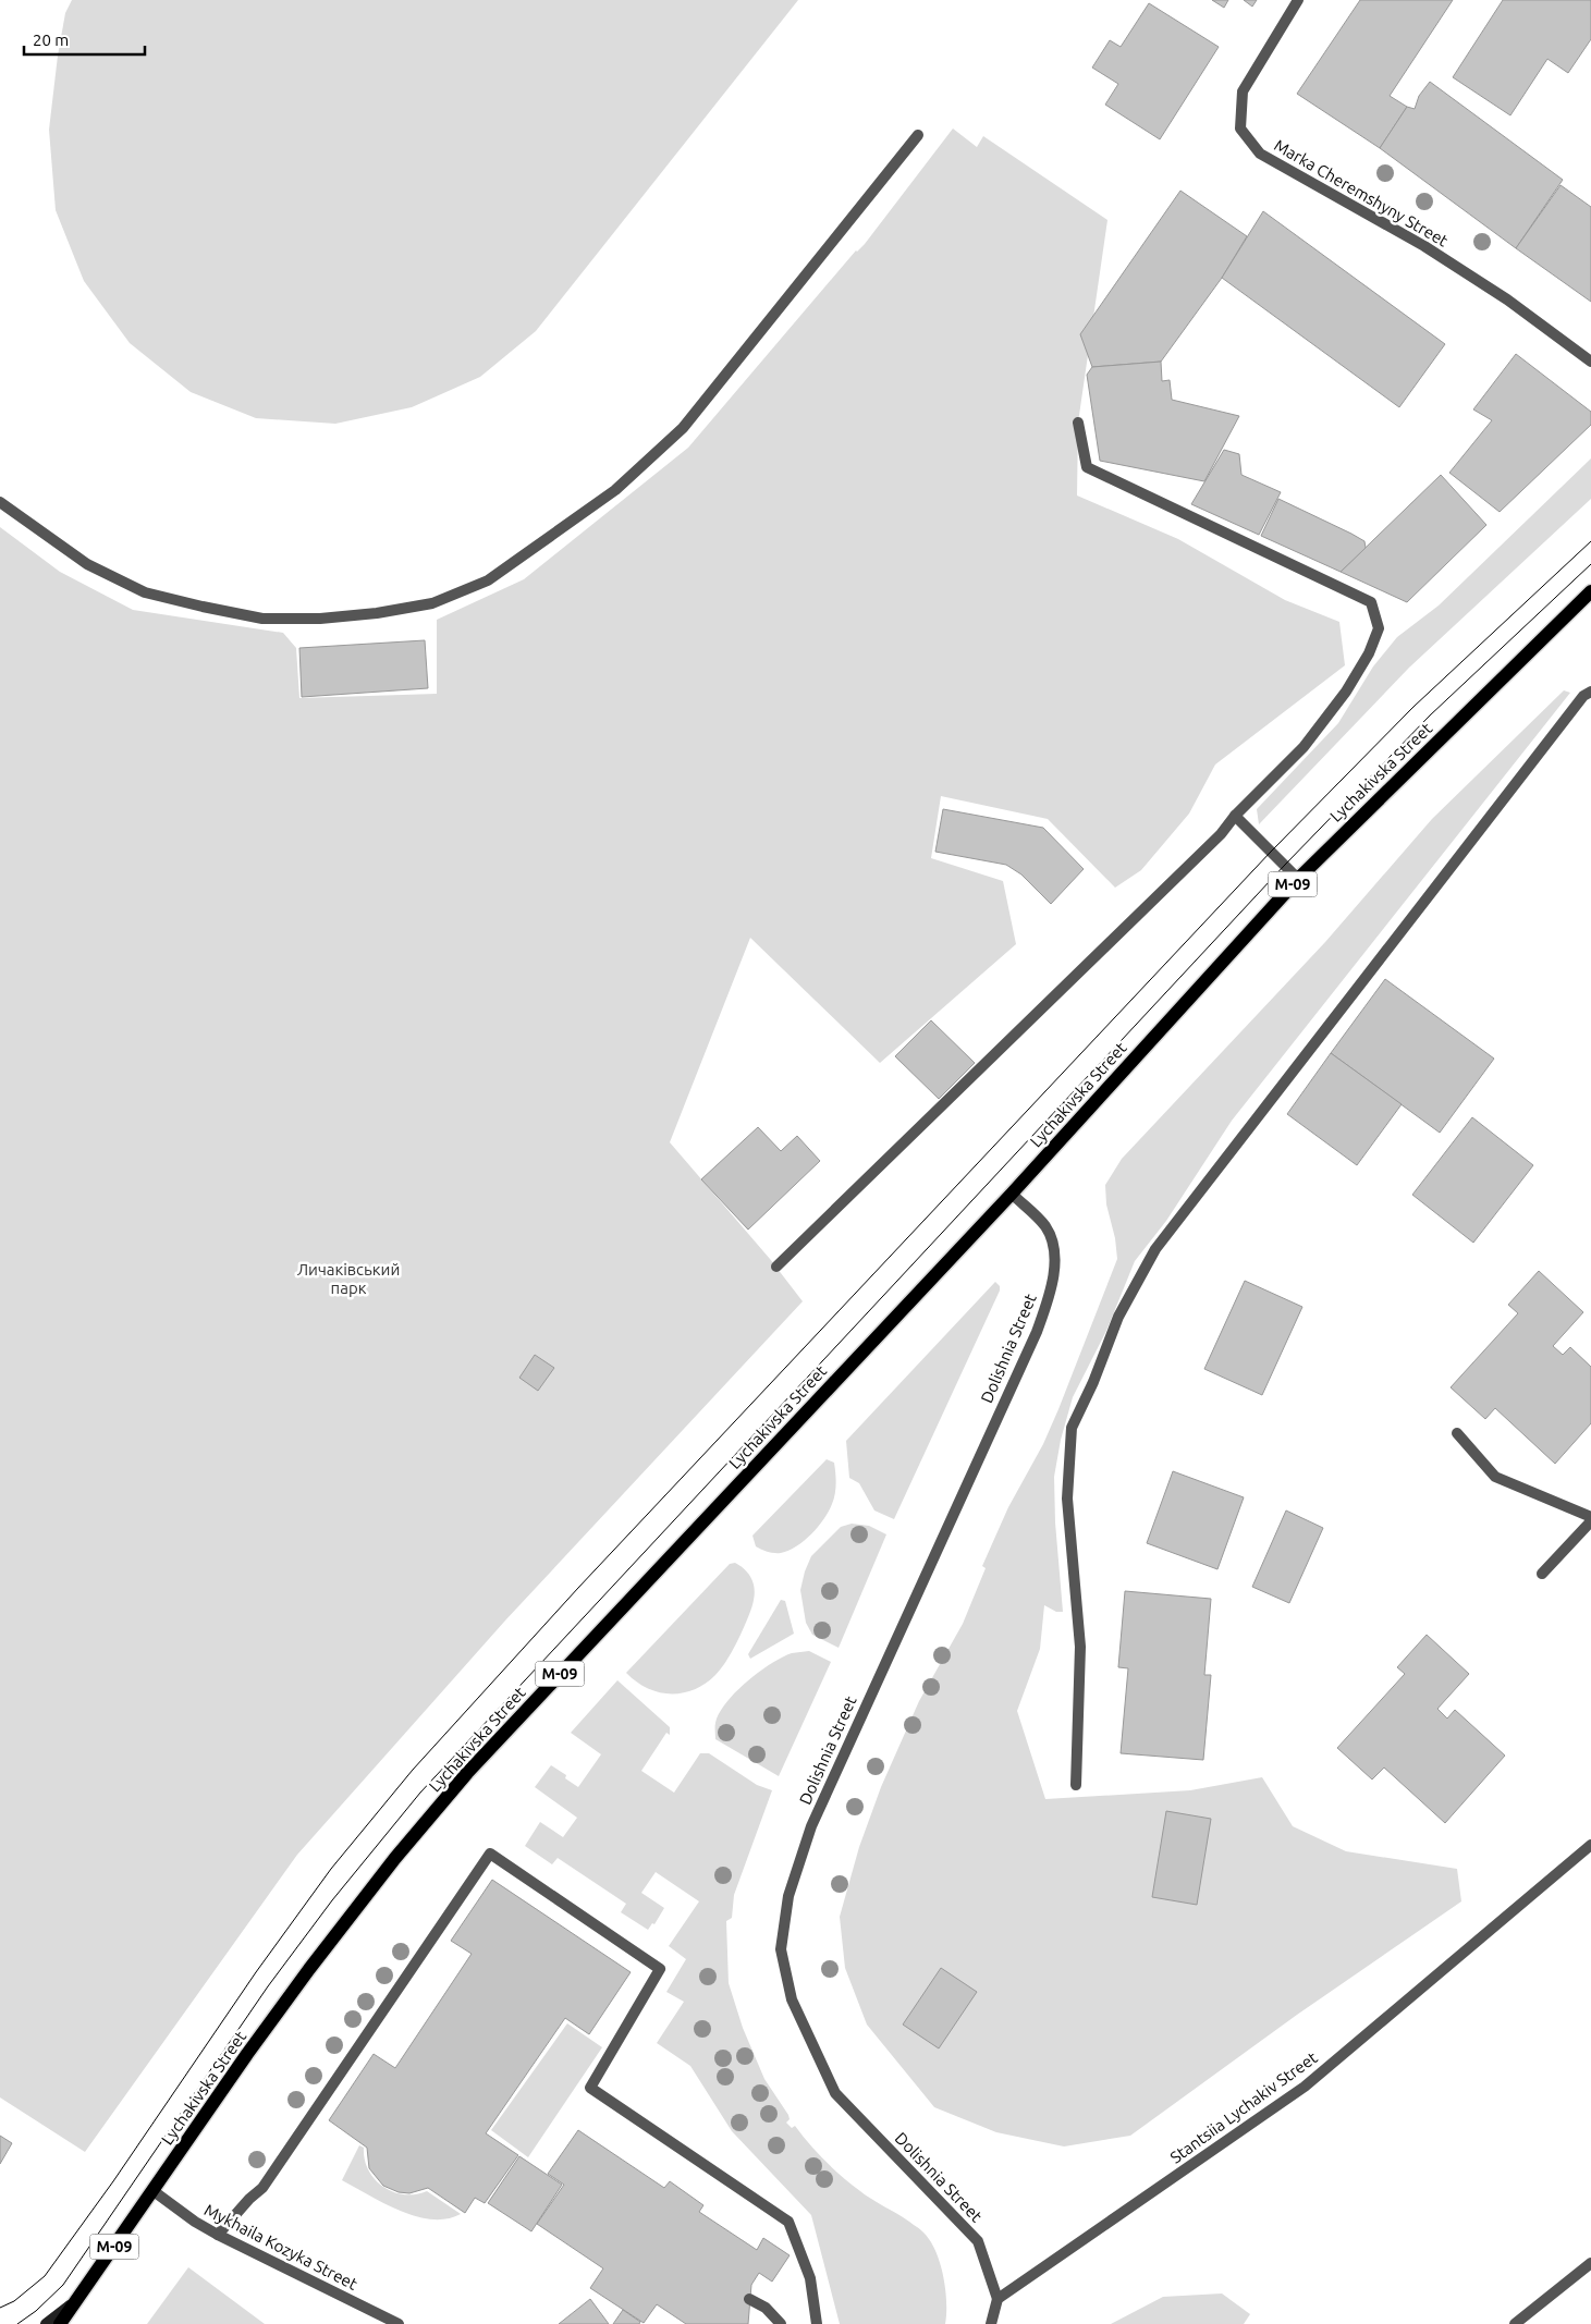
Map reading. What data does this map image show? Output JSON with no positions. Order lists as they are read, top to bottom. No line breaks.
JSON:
{"streets":{"main road":["Lychakivska Street","М-09"],"street":["Marka Cheremshyny Street","Dolishnia Street","Stantsiia Lychakiv Street","Mykhaila Kozyka Street"]},"crossings":[["Lychakivska Street","Dolishnia Street"],["Lychakivska Street","Mykhaila Kozyka Street"],["Dolishnia Street","Stantsiia Lychakiv Street"]],"parks":["Личаківський парк"],"scale_bar":"20 m"}
